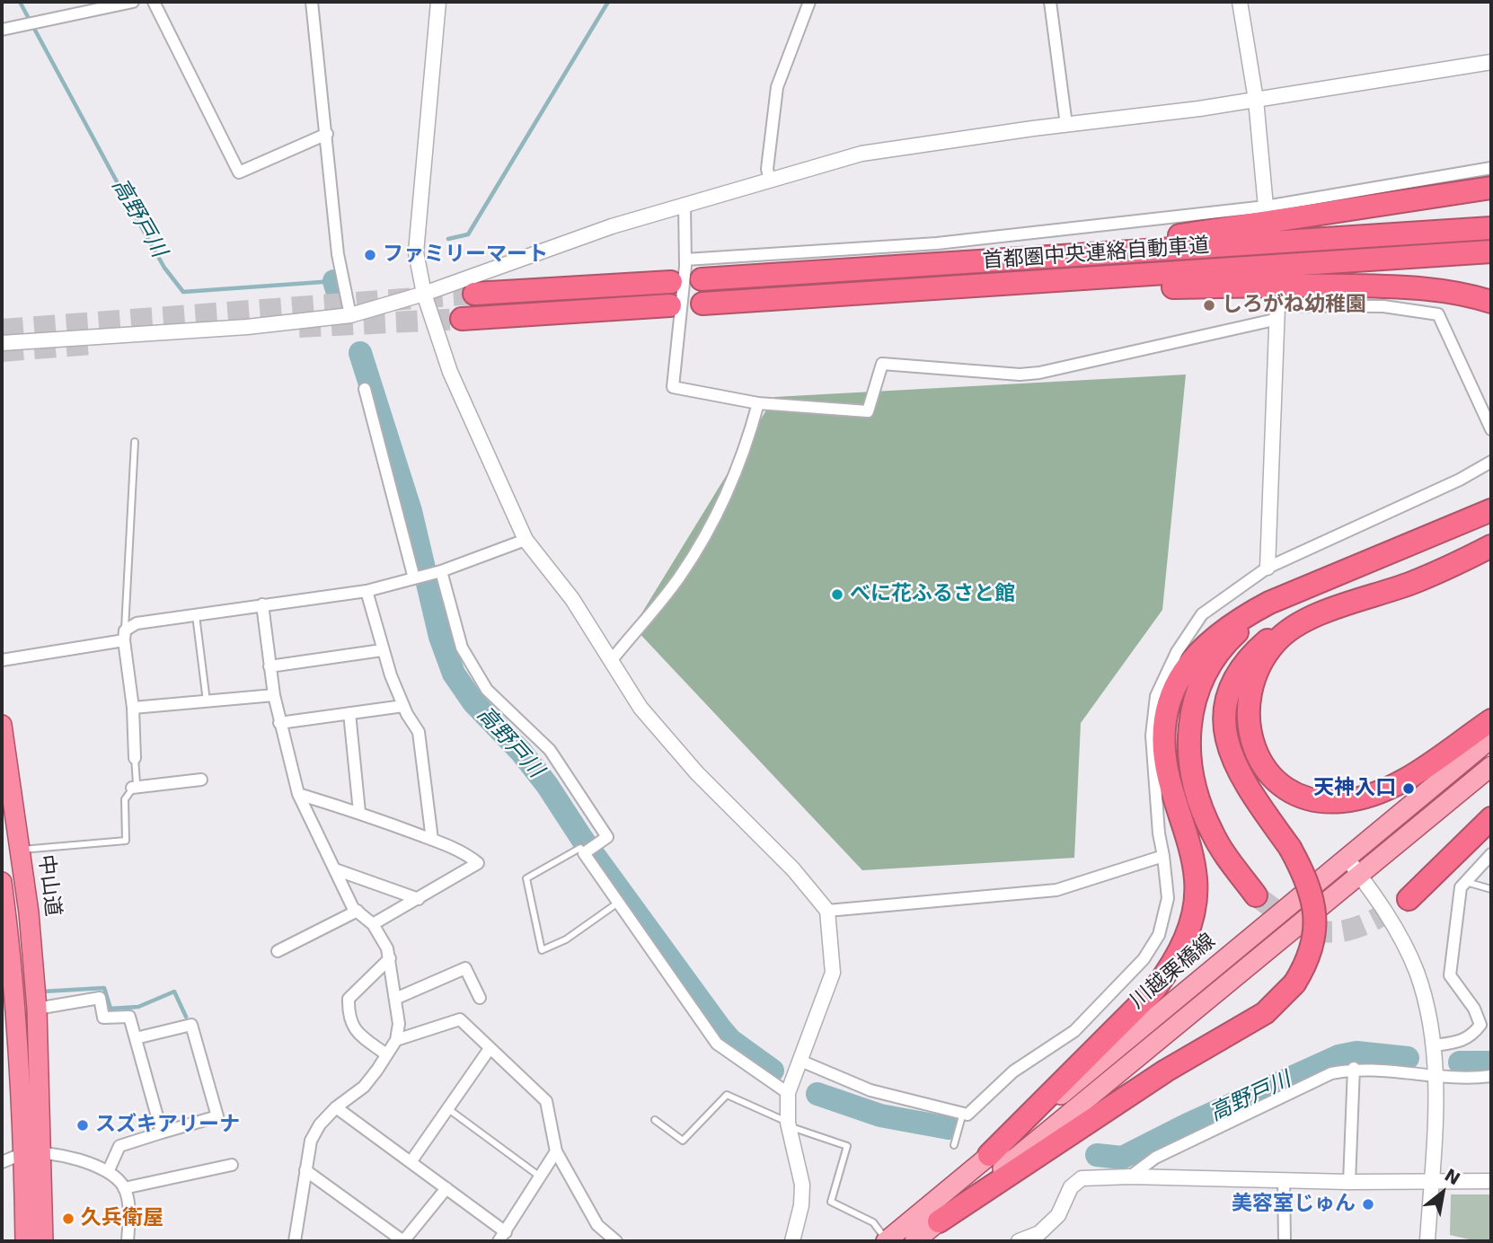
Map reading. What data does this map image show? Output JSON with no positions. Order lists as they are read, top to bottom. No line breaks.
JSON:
{"streets":{"highway":["首都圏中央連絡自動車道","中山道"],"main road":["川越栗橋線"]},"water":["高野戸川"],"places":["ファミリーマート","しろがね幼稚園","べに花ふるさと館","天神入口","スズキアリーナ","美容室じゅん","久兵衛屋"],"north":"top right"}
